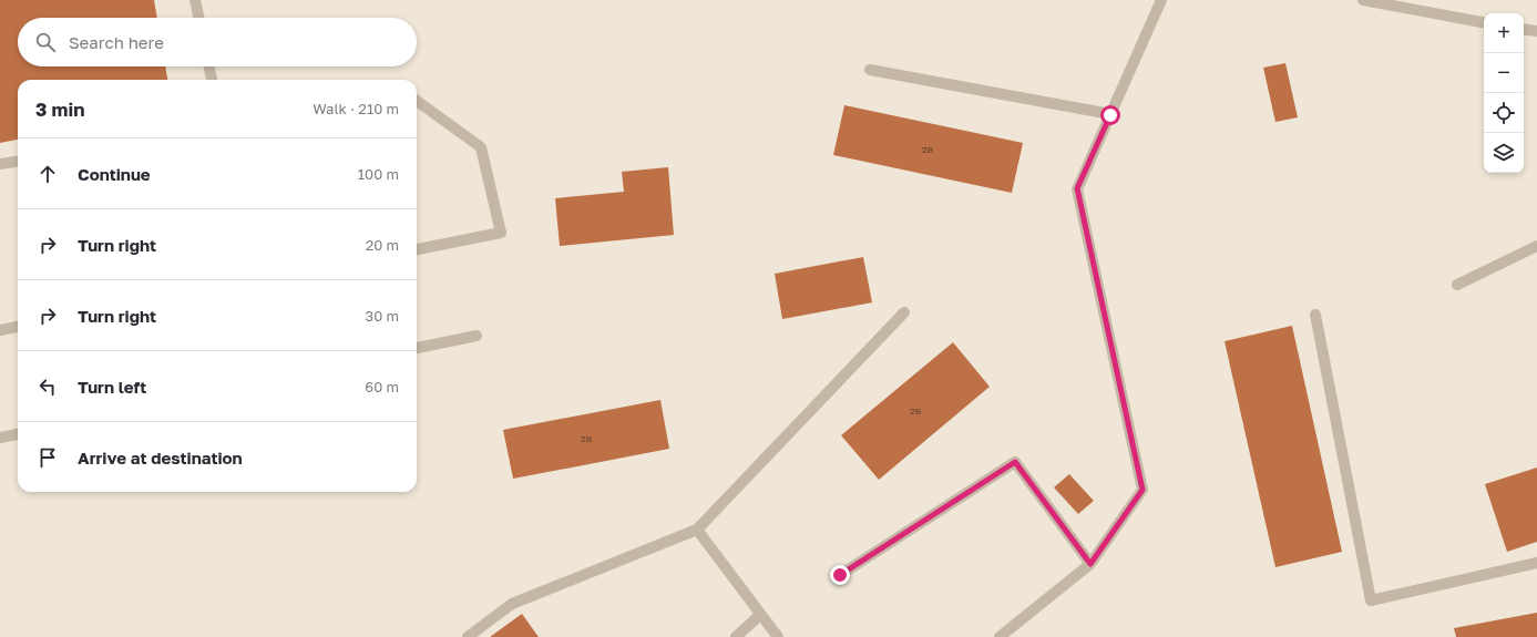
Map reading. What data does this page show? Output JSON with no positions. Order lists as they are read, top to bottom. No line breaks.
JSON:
{"house_numbers":["2В","2В","2В"],"page":{"map_buttons":["+","−"],"search":"Search here","heading":["3 min","Walk · 210 m"],"list":[["Continue","100 m"],["Turn right","20 m"],["Turn right","30 m"],["Turn left","60 m"],"Arrive at destination"]}}
